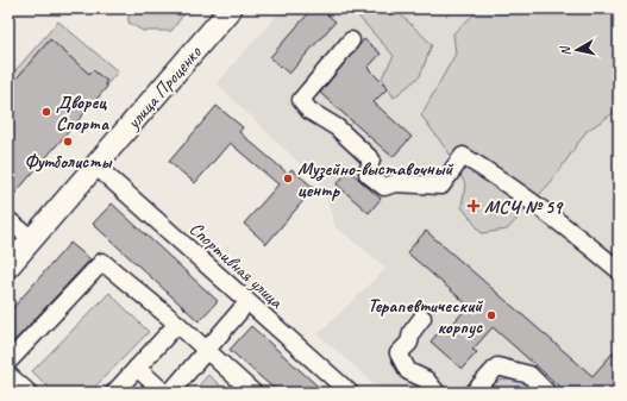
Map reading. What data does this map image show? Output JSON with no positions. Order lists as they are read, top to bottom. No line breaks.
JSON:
{"streets":{"main road":["улица Проценко"],"street":["Спортивная улица"]},"crossings":[["улица Проценко","Спортивная улица"]],"places":{"other":["Дворец Спорта","Футболисты","Музейно-выставочный центр","Терапевтический корпус"],"health":["МСЧ № 59"]},"north":"left"}
